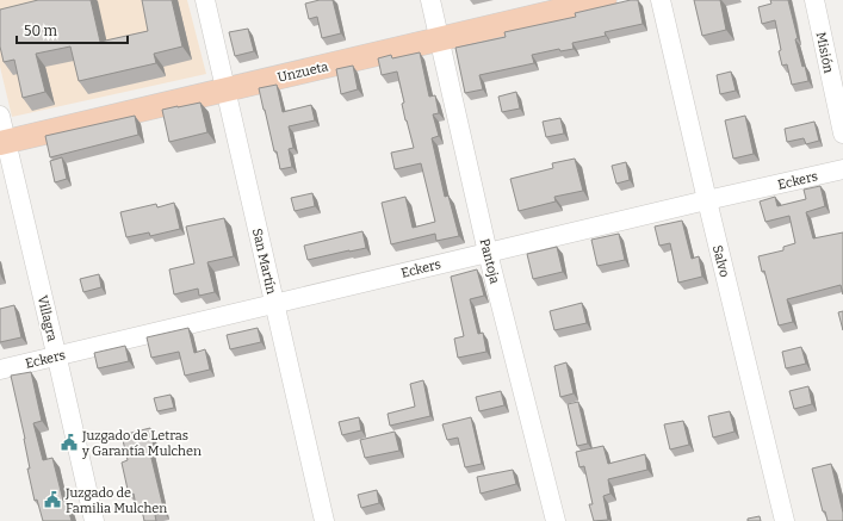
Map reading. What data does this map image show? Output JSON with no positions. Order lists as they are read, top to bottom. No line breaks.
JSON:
{"streets":{"main road":["Unzueta"],"street":["Misión","Eckers","San Martín","Pantoja","Salvo","Villagra"]},"crossings":[["Unzueta","San Martín"],["Unzueta","Pantoja"],["Unzueta","Villagra"],["Eckers","San Martín"],["Eckers","Pantoja"],["Eckers","Salvo"],["Eckers","Villagra"]],"places":{"public building":["Juzgado de Letras y Garantía Mulchen","Juzgado de Familia Mulchen"]},"scale_bar":"50 m"}
